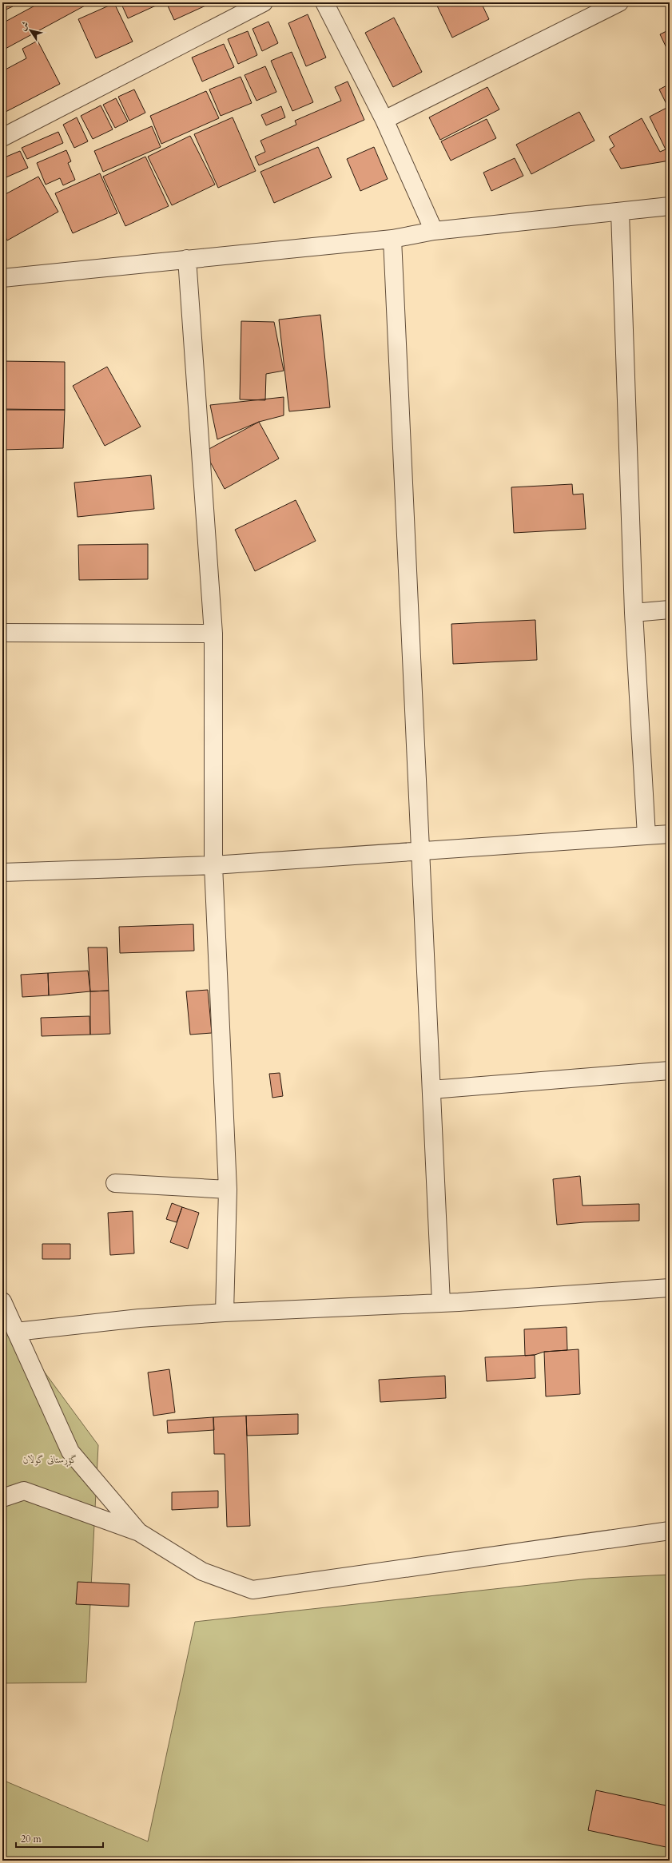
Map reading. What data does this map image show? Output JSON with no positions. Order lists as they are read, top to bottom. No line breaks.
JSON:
{"parks":["گۆڕستانی گوڵان"],"scale_bar":"20 m","north":"top left"}
